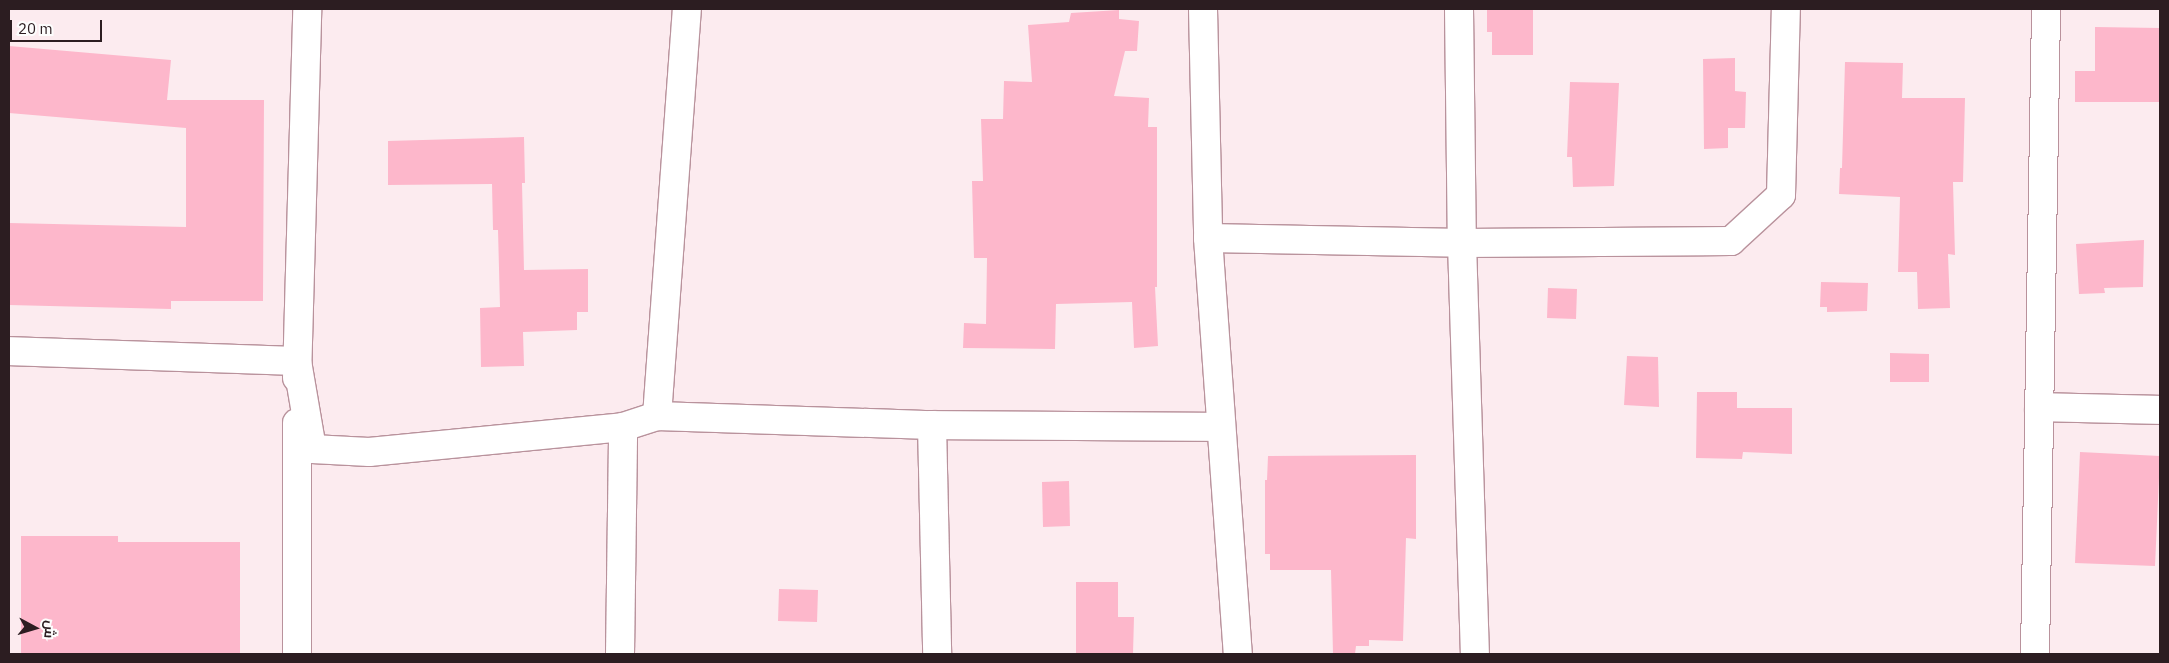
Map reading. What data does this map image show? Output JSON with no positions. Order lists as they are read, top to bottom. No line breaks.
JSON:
{"scale_bar":"20 m","north":"right"}
